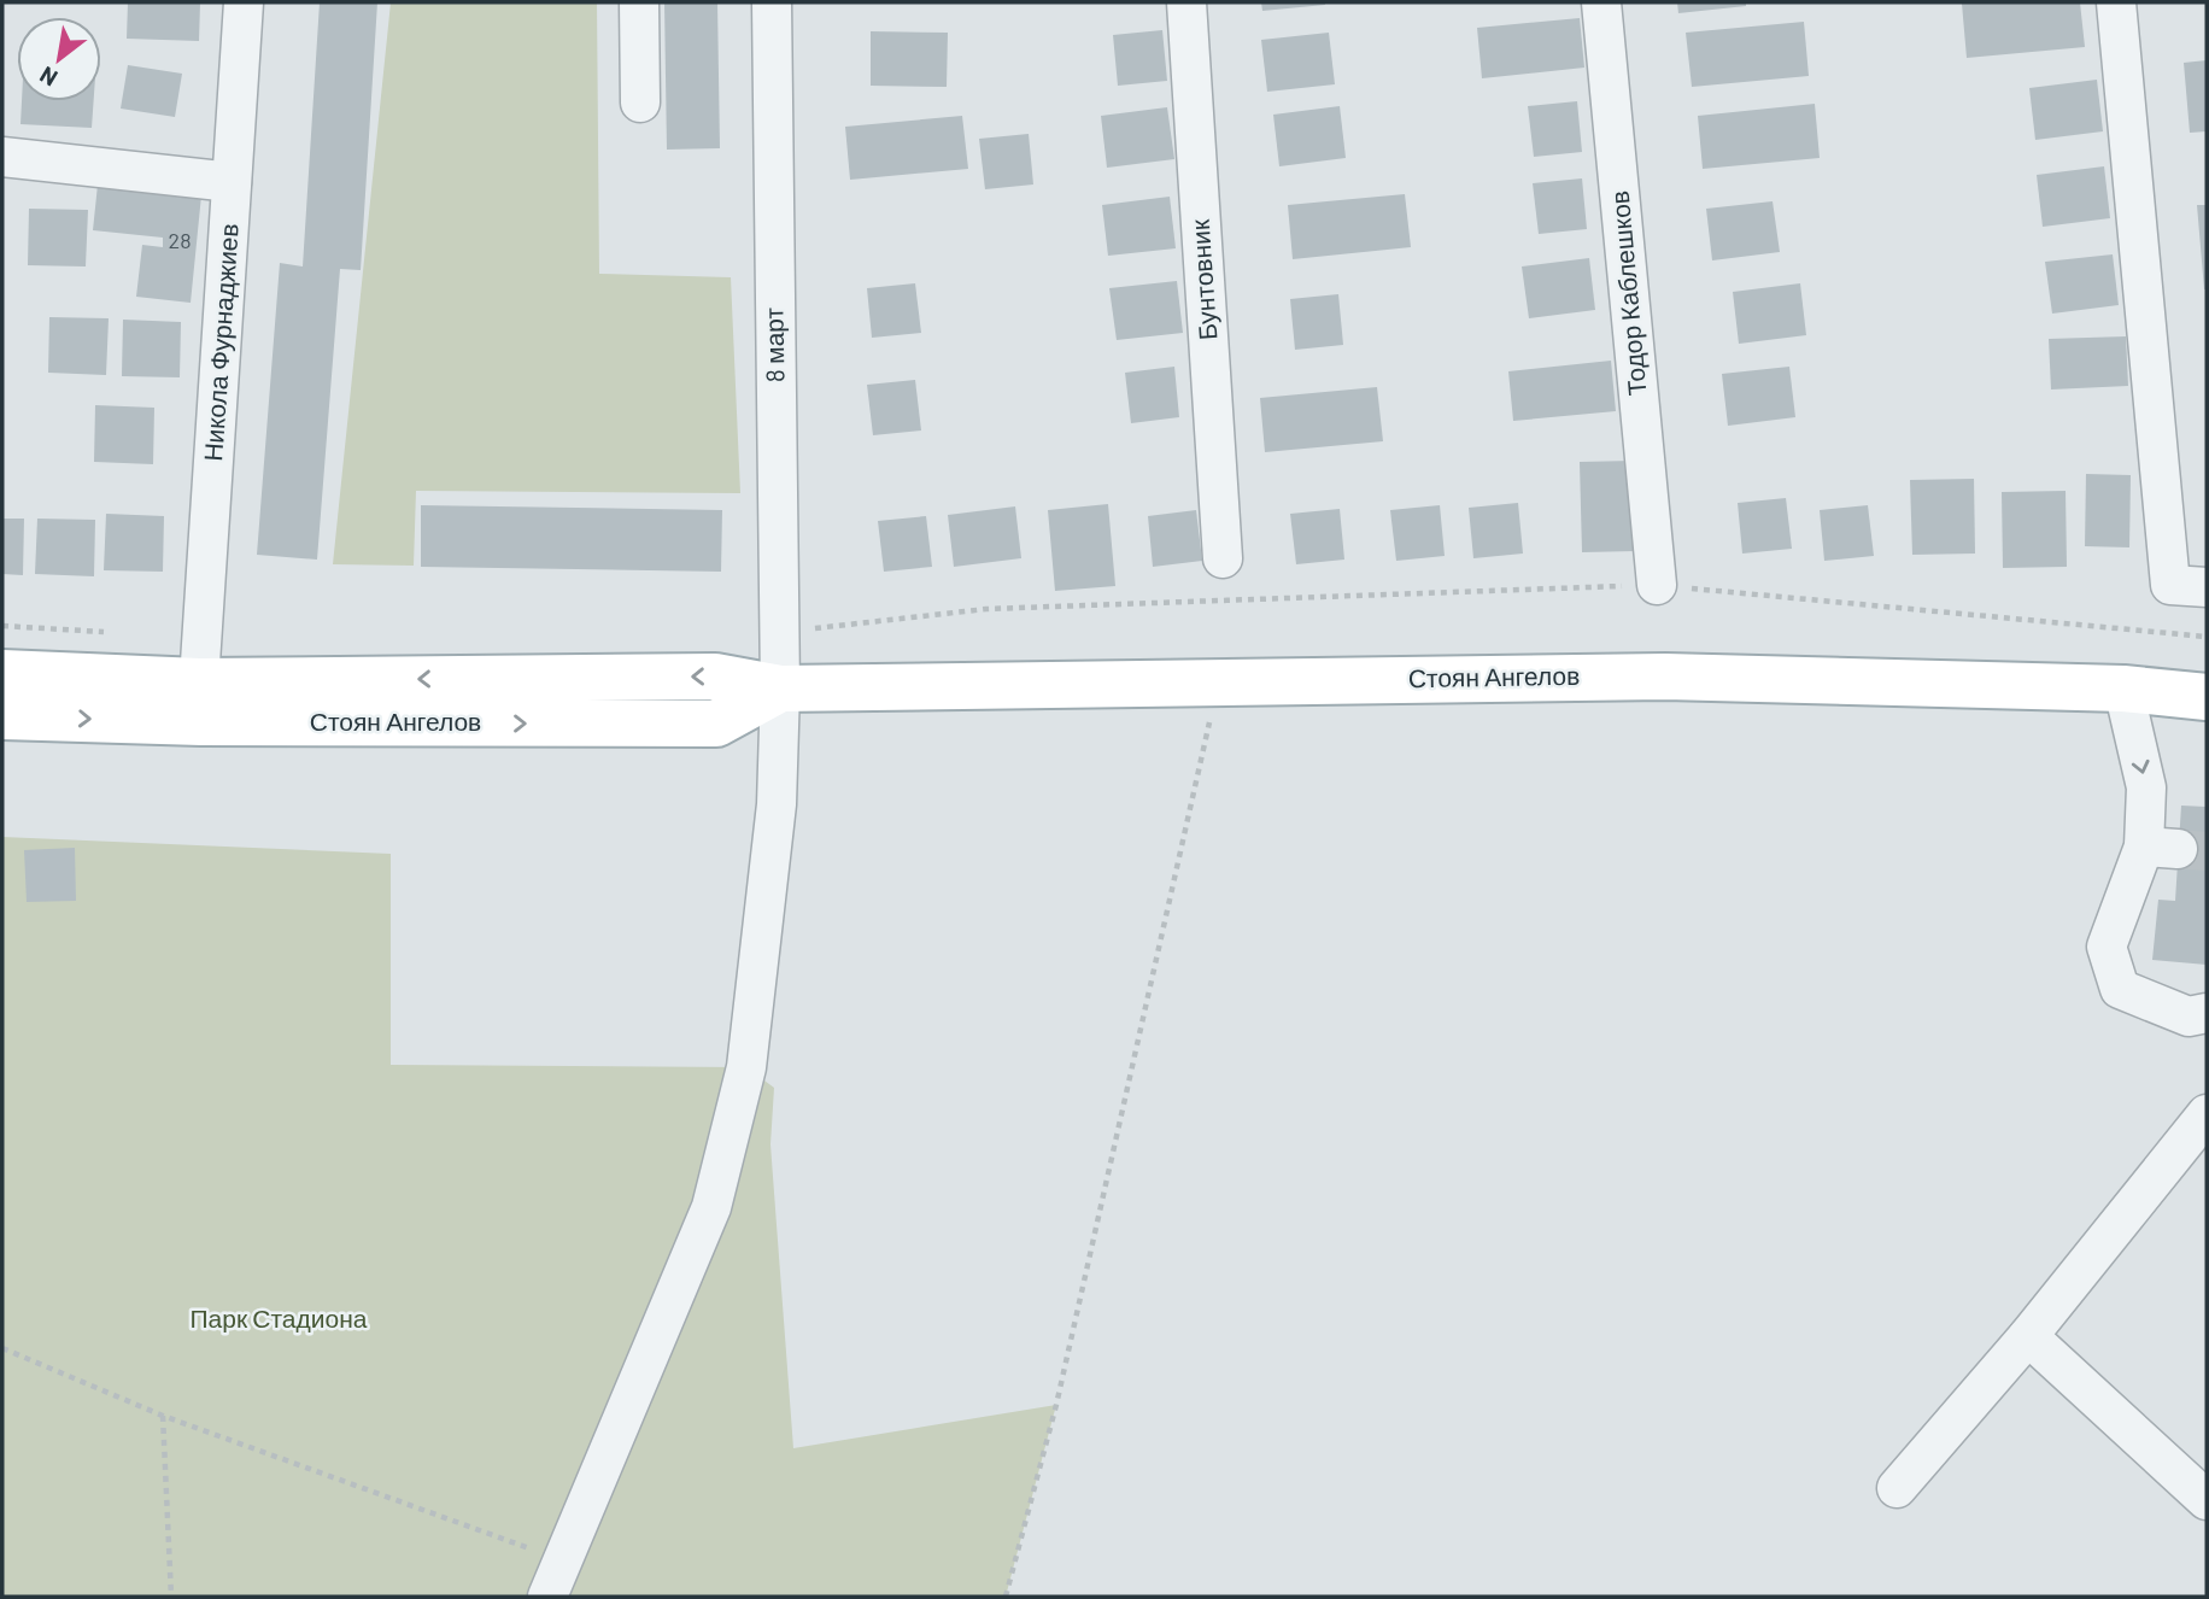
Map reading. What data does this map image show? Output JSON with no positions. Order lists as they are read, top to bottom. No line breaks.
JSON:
{"streets":{"main road":["Стоян Ангелов"],"street":["Бунтовник","Тодор Каблешков","Никола Фурнаджиев","8 март"]},"crossings":[["Никола Фурнаджиев","Стоян Ангелов"],["8 март","Стоян Ангелов"]],"parks":["Парк Стадиона"],"house_numbers":["28"],"north":"bottom left"}
